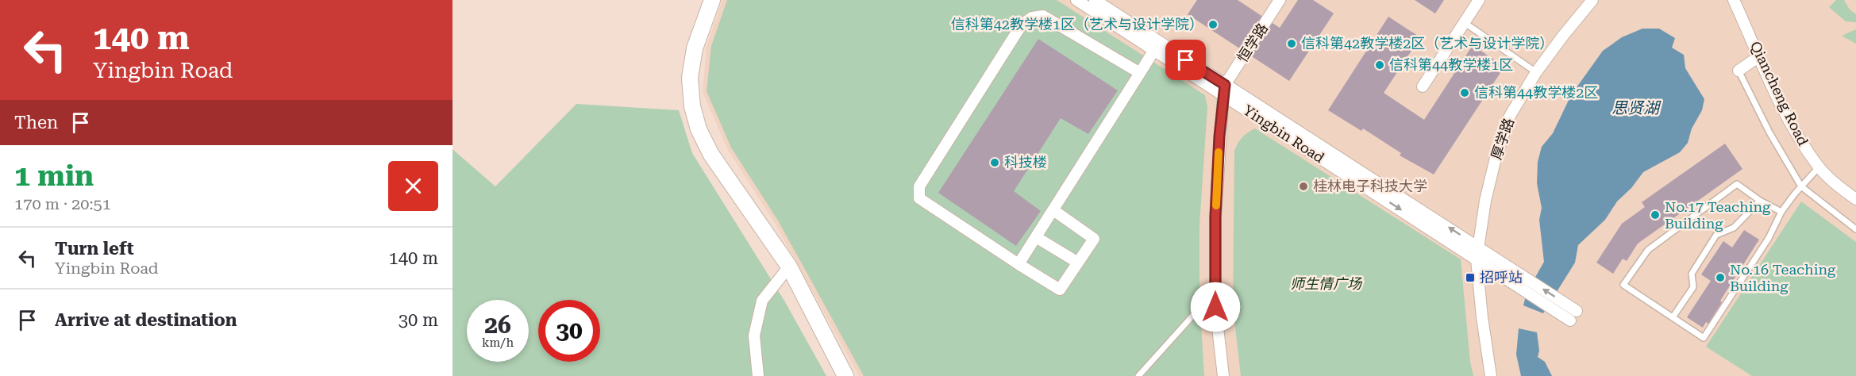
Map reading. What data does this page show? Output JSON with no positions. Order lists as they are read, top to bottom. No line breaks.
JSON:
{"streets":{"street":["恒学路","Qiancheng Road","Yingbin Road","厚学路"]},"crossings":[["恒学路","Yingbin Road"],["Yingbin Road","厚学路"]],"water":["思贤湖"],"parks":["师生情广场"],"places":{"other":["信科第42教学楼1区（艺术与设计学院）","信科第42教学楼2区（艺术与设计学院）","信科第44教学楼1区","信科第44教学楼2区","科技楼","桂林电子科技大学","No.17 Teaching Building","No.16 Teaching Building"],"transit":["招呼站"]},"page":{"turn":["140 m","Yingbin Road"],"then":"Then","heading":["1 min","170 m · 20:51"],"list":[{"name":"Turn left","note":"Yingbin Road","value":"140 m"},{"name":"Arrive at destination","value":"30 m"}],"speed":"26 km/h","limit":"30"}}
